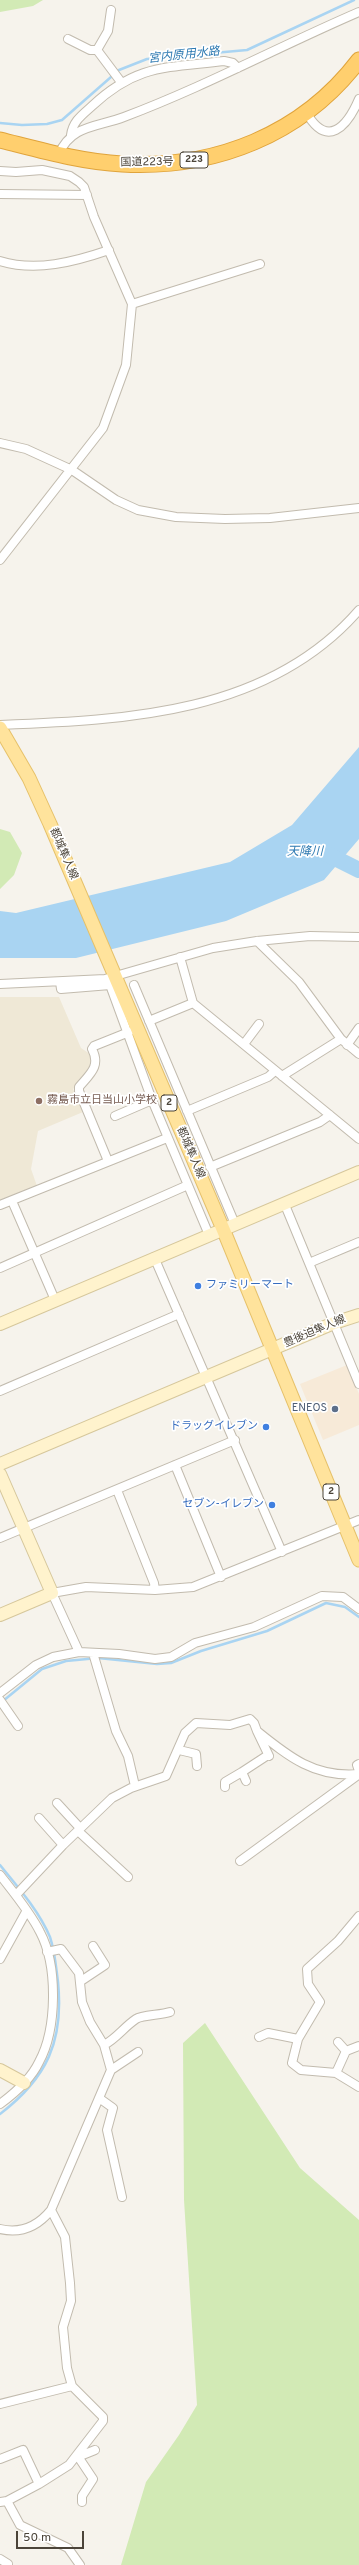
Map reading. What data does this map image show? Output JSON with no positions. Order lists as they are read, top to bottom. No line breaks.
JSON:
{"streets":{"highway":["223","国道223号"],"main road":["都城隼人線","2"],"street":["豊後迫隼人線"]},"crossings":[["都城隼人線","豊後迫隼人線"]],"water":["宮内原用水路","天降川"],"places":["霧島市立日当山小学校","ファミリーマート","ENEOS","ドラッグイレブン","セブン-イレブン"],"scale_bar":"50 m"}
